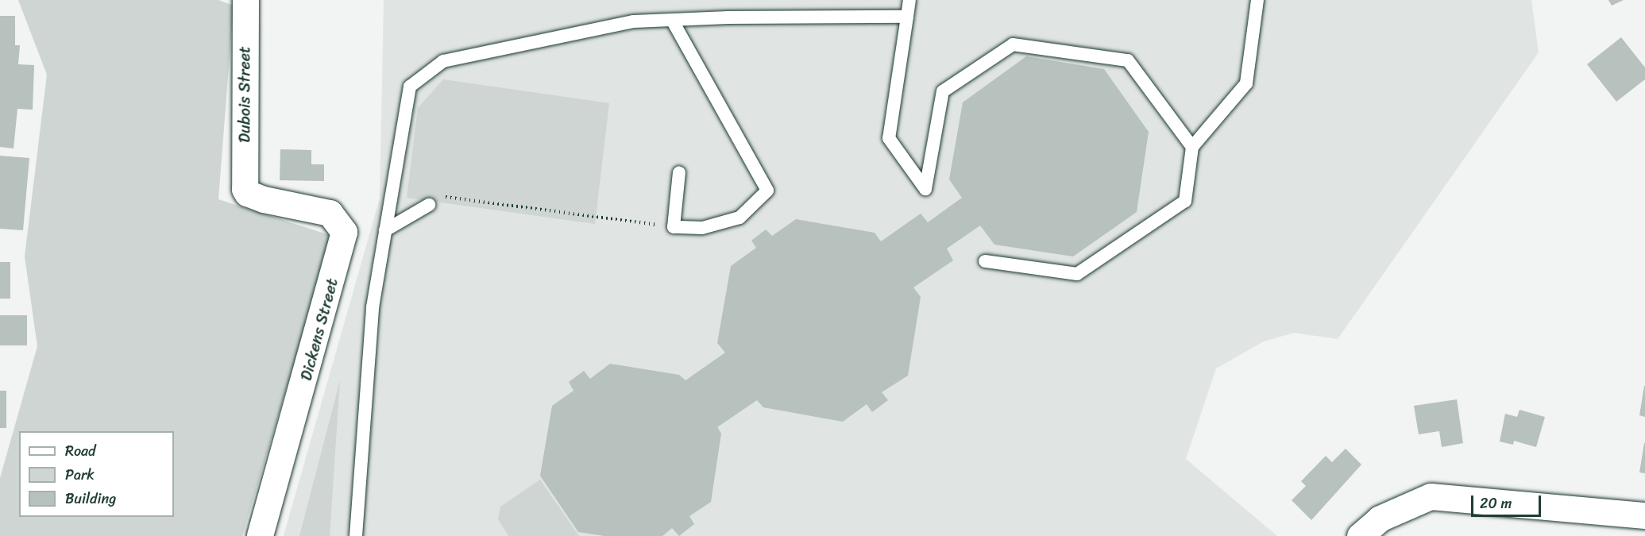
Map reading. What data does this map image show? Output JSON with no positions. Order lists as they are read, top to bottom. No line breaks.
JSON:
{"streets":{"street":["Dubois Street","Dickens Street"]},"crossings":[["Dubois Street","Dickens Street"]],"legend":["Road","Park","Building"],"scale_bar":"20 m"}
